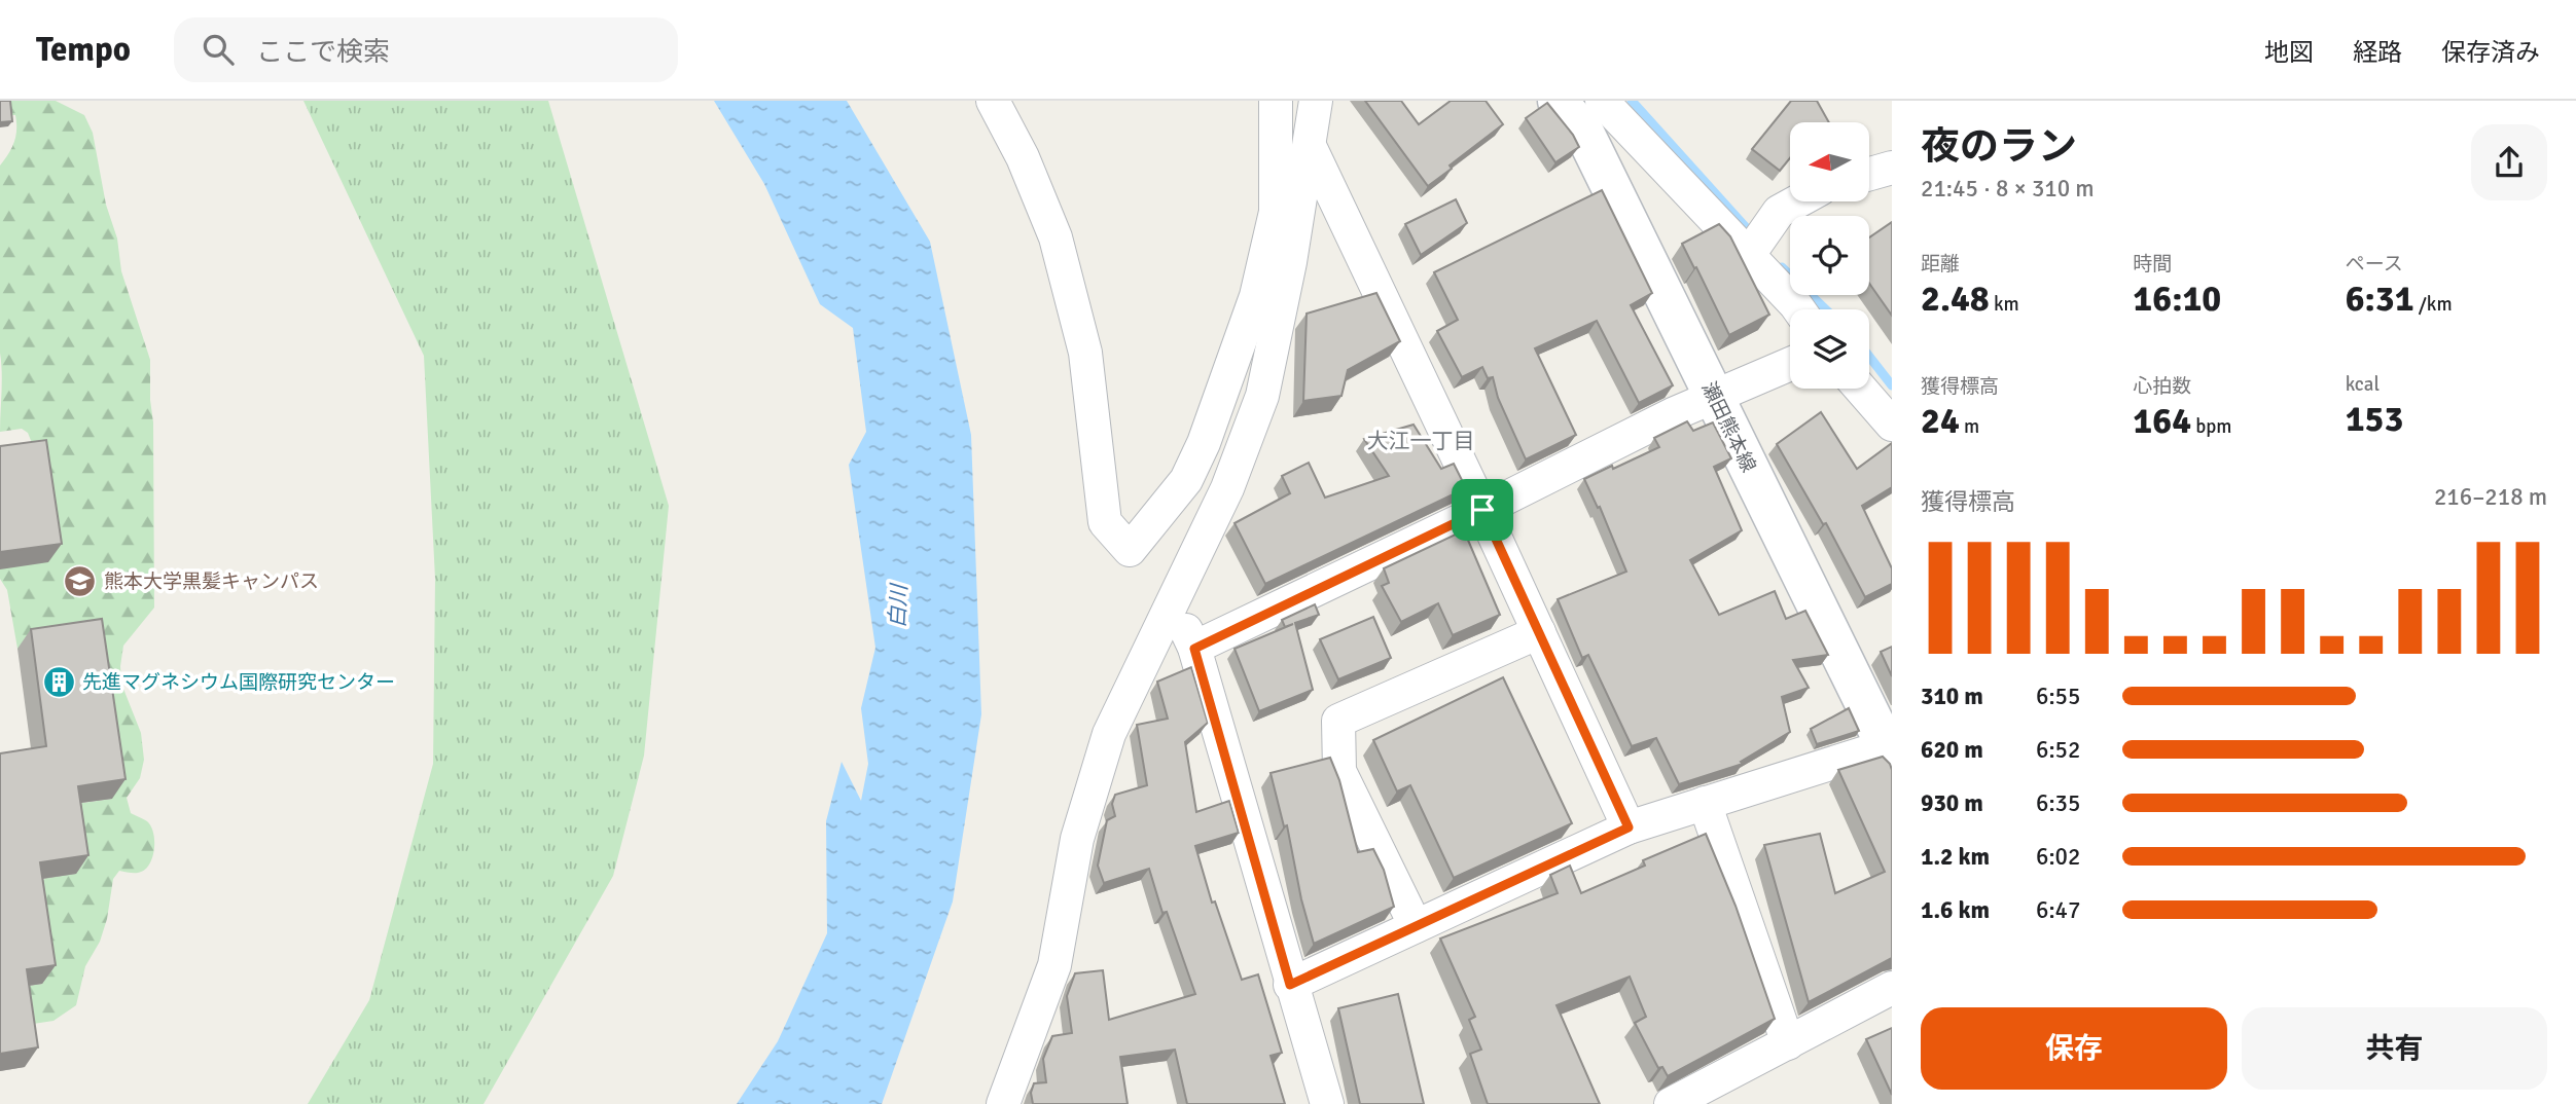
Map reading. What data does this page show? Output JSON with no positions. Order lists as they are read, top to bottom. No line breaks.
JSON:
{"streets":{"main road":["瀬田熊本線"]},"districts":["大江一丁目"],"water":["白川"],"places":{"school or university":["熊本大学黒髪キャンパス"],"building":["先進マグネシウム国際研究センター"]},"north":"left","page":{"header":"Tempo","search":"ここで検索","nav":["地図","経路","保存済み"],"heading":["夜のラン","21:45 · 8 × 310 m"],"stats":[["距離","2.48 km"],["時間","16:10"],["ペース","6:31 /km"],["獲得標高","24 m"],["心拍数","164 bpm"],["kcal","153"]],"chart":["獲得標高","216–218 m"],"list":[{"name":"310 m","note":"6:55"},{"name":"620 m","note":"6:52"},{"name":"930 m","note":"6:35"},{"name":"1.2 km","note":"6:02"},{"name":"1.6 km","note":"6:47"}],"buttons":["保存","共有"]}}
